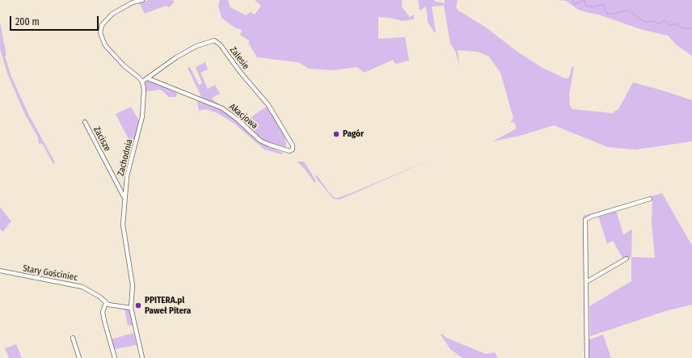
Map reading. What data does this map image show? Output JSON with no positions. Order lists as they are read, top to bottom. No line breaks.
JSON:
{"streets":{"street":["Zalesie","Akacjowa","Zacisze","Zachodnia","Stary Gościniec"]},"crossings":[["Zalesie","Akacjowa"],["Zalesie","Zachodnia"],["Zacisze","Zachodnia"],["Zachodnia","Stary Gościniec"]],"places":["Pagór","PPITERA.pl Paweł Pitera"],"scale_bar":"200 m"}
